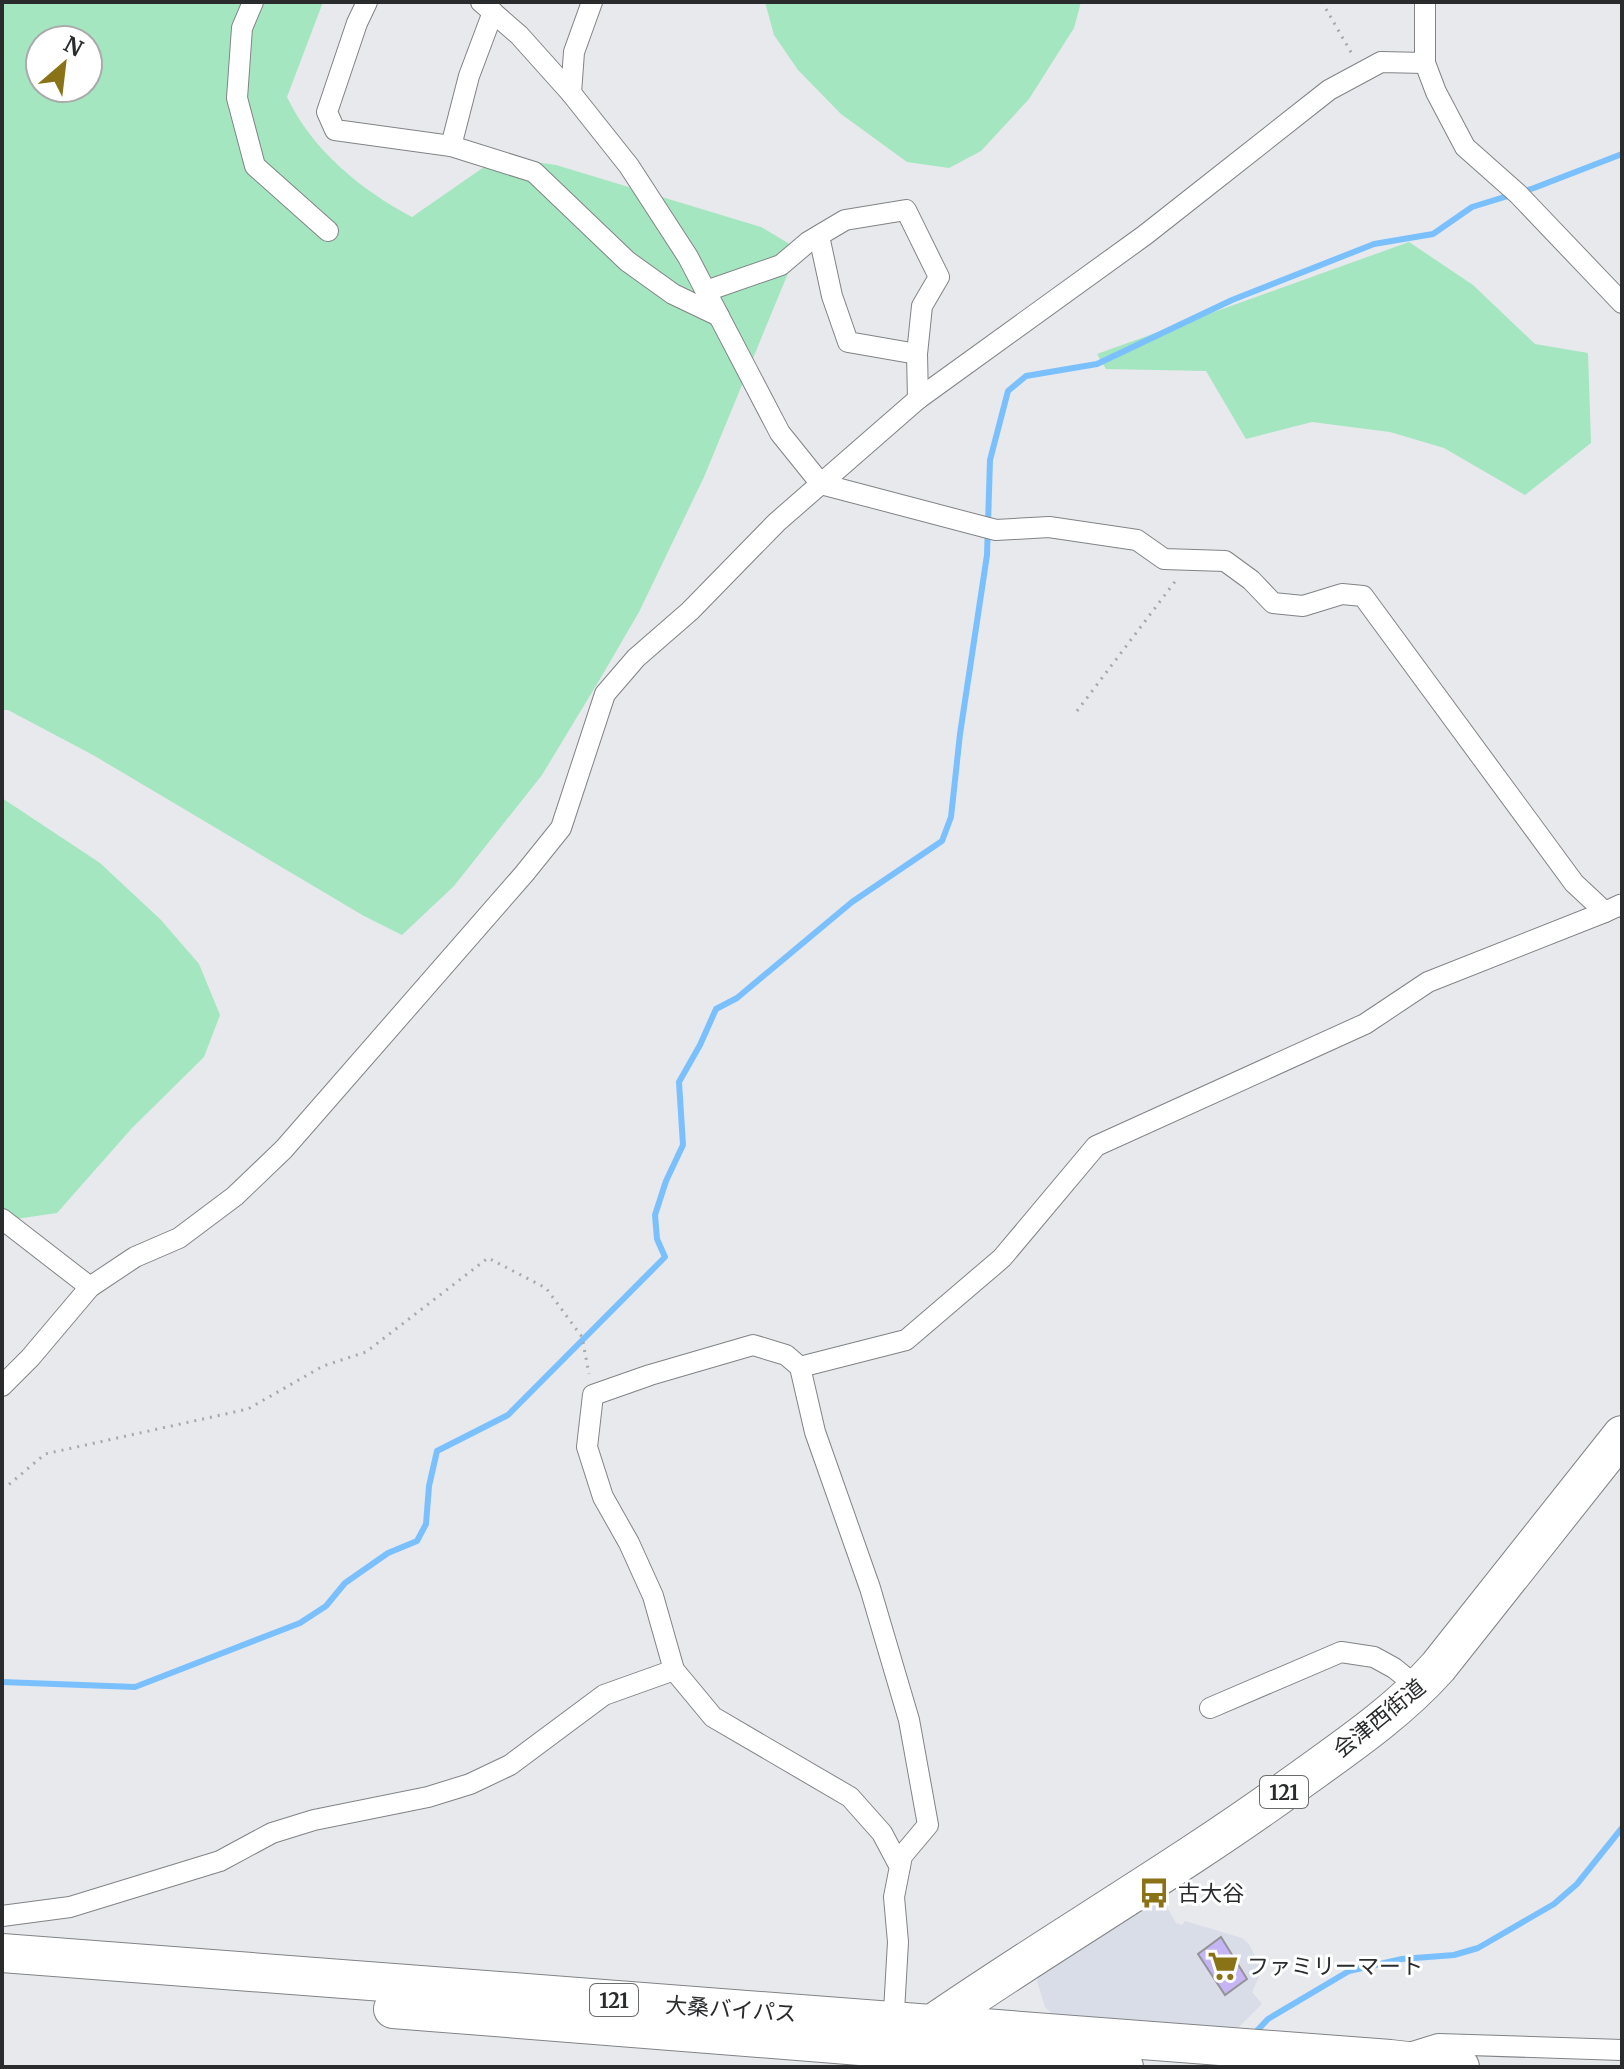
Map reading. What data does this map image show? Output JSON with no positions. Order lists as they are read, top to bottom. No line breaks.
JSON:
{"streets":{"highway":["会津西街道","121","大桑バイパス"]},"crossings":[["会津西街道","大桑バイパス"]],"places":{"bus stop":["古大谷"],"supermarket":["ファミリーマート"]},"north":"top right"}
